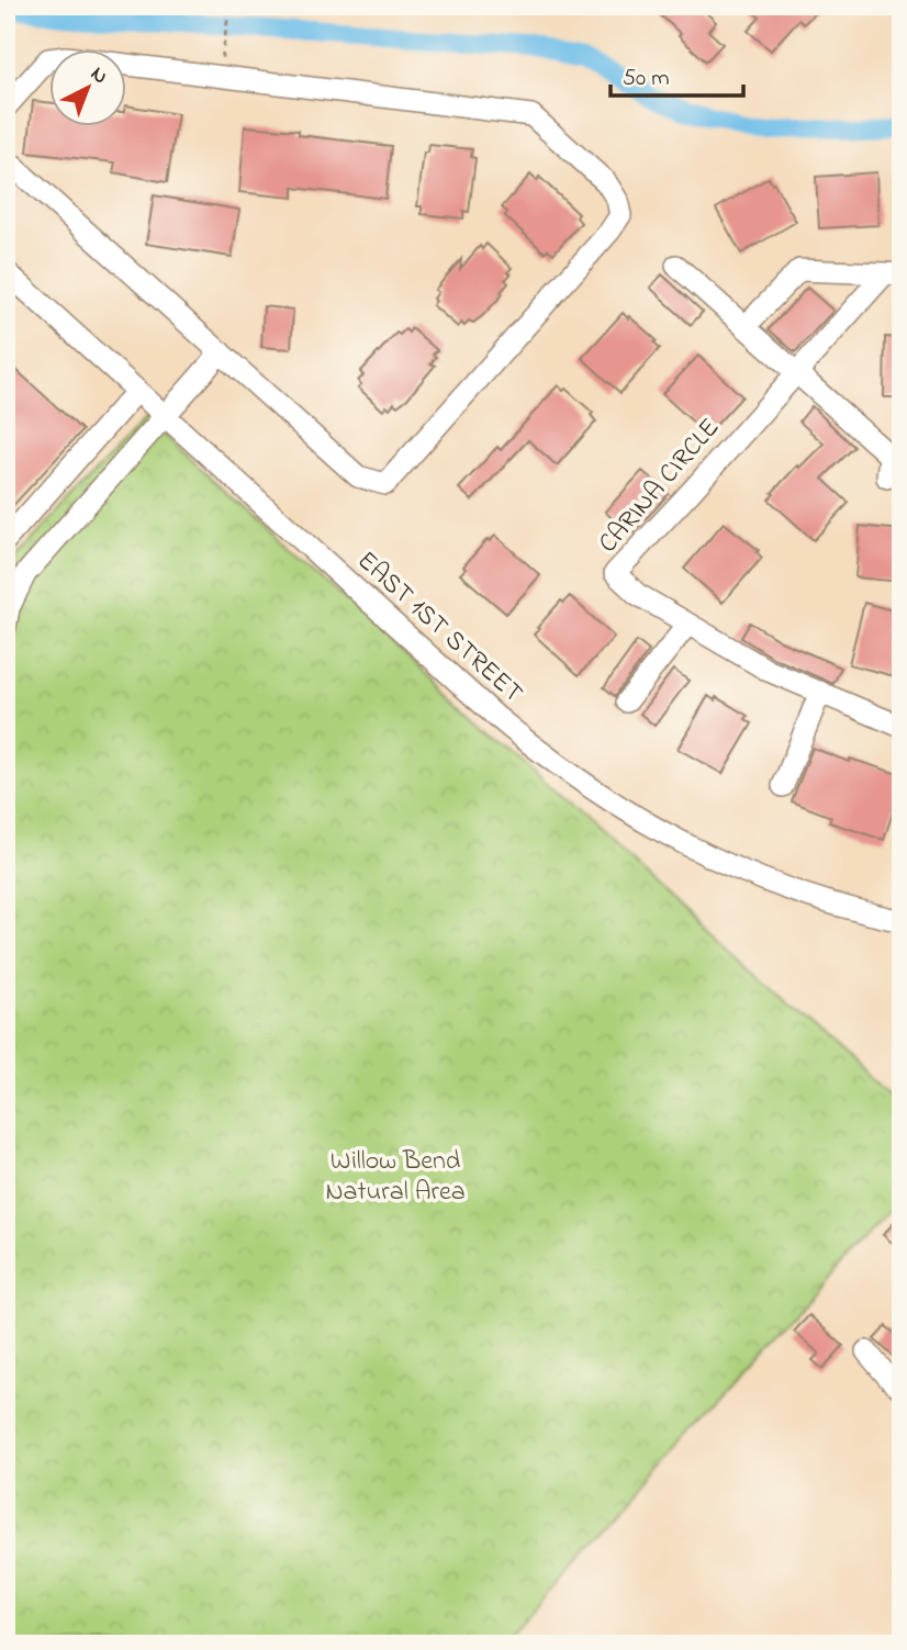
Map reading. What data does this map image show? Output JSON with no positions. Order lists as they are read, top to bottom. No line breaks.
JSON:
{"streets":{"street":["CARINA CIRCLE","EAST 1ST STREET"]},"parks":["Willow Bend Natural Area"],"scale_bar":"50 m","north":"top right"}
